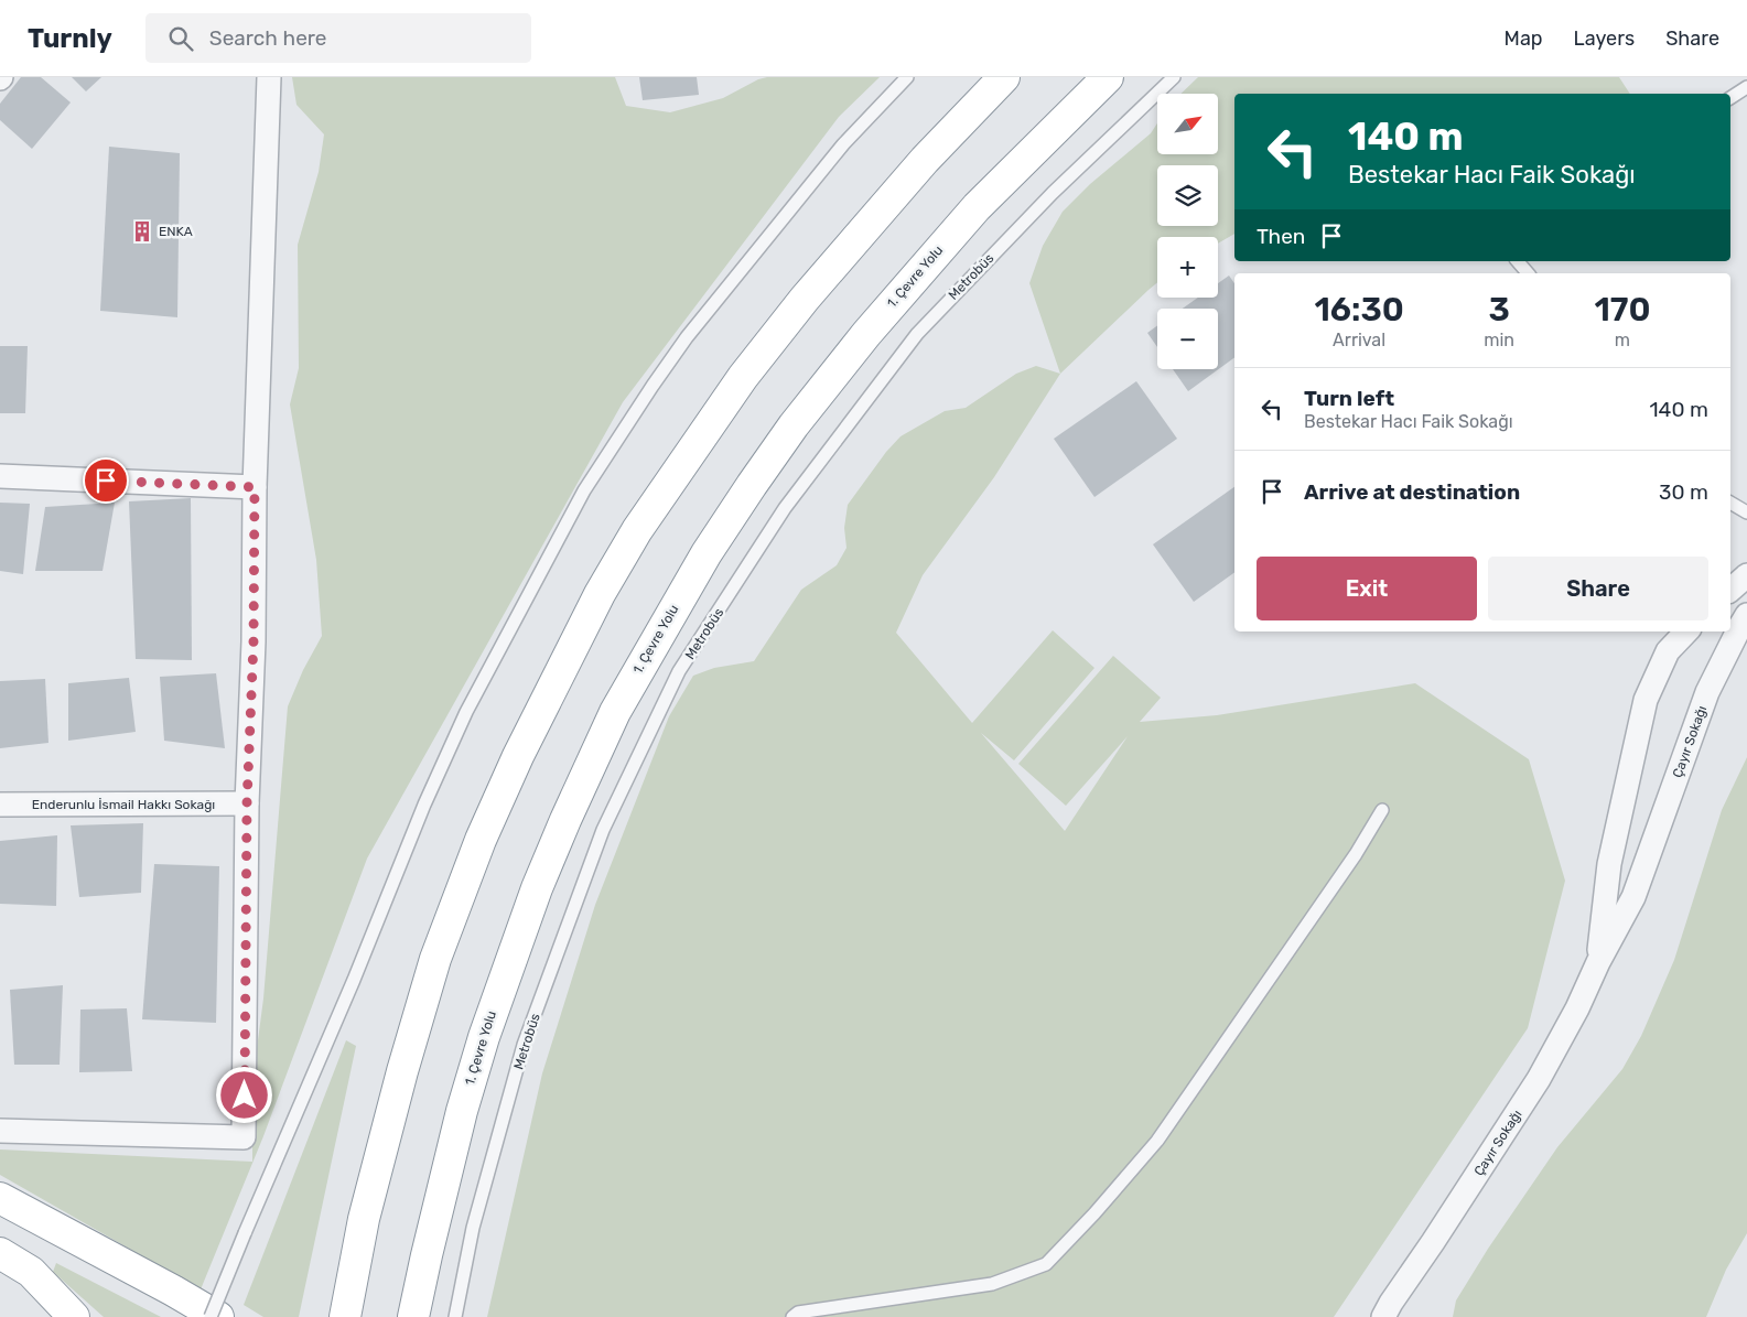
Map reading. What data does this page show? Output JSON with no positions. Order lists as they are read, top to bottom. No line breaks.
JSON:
{"streets":{"highway":["1. Çevre Yolu"],"street":["Çayır Sokağı","Enderunlu İsmail Hakkı Sokağı"],"lane":["Metrobüs"]},"places":{"building":["ENKA"]},"north":"top right","page":{"header":"Turnly","search":"Search here","nav":["Map","Layers","Share"],"map_buttons":["+","−"],"turn":["140 m","Bestekar Hacı Faik Sokağı"],"then":"Then","eta":["16:30","Arrival","3","min","170","m"],"list":[{"name":"Turn left","note":"Bestekar Hacı Faik Sokağı","value":"140 m"},{"name":"Arrive at destination","value":"30 m"}],"buttons":["Exit","Share"]}}
